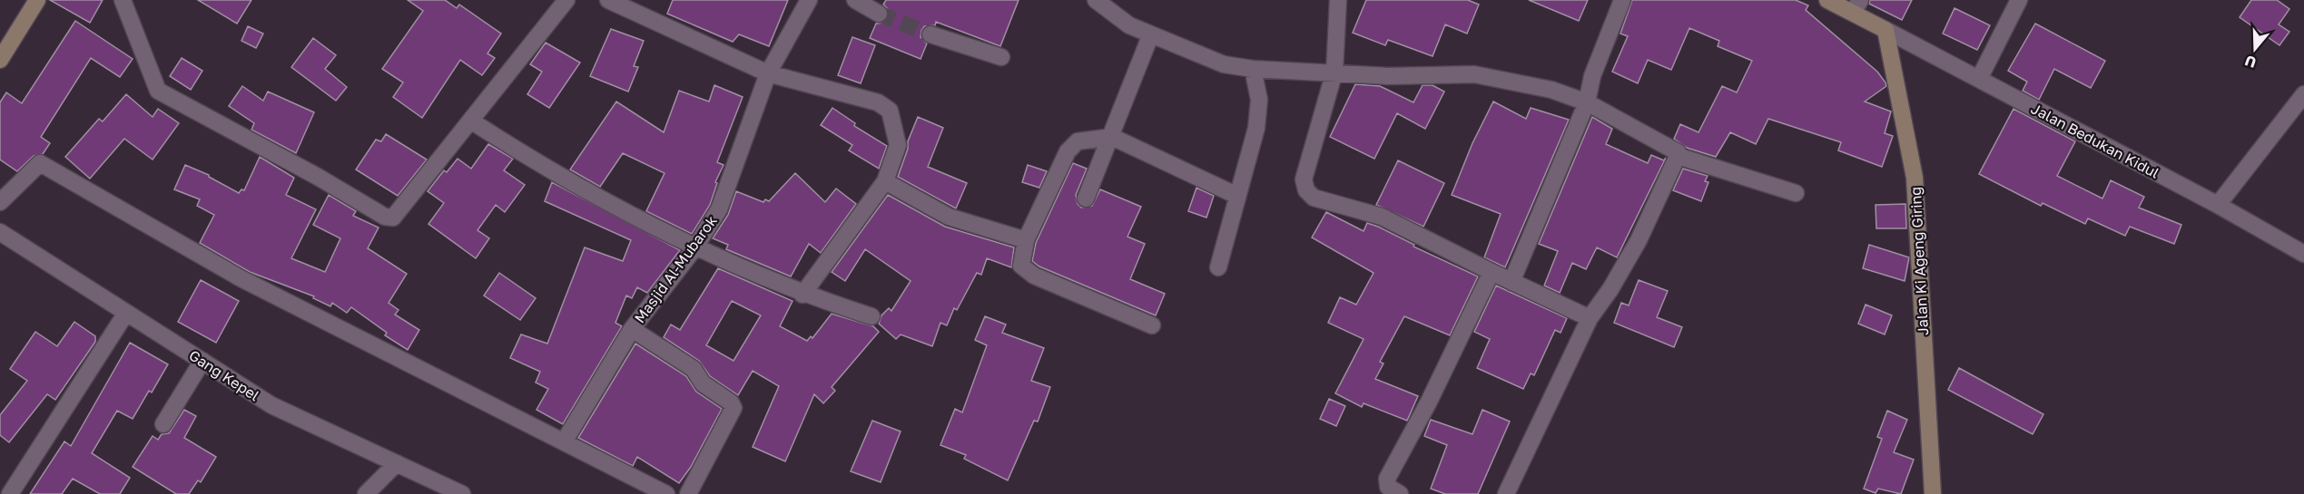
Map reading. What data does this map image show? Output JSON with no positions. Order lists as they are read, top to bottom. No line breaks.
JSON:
{"streets":{"street":["Jalan Bedukan Kidul","Jalan Ki Ageng Giring","Masjid Al-Mubarok","Gang Kepel"]},"crossings":[["Jalan Bedukan Kidul","Jalan Ki Ageng Giring"]],"north":"bottom"}
